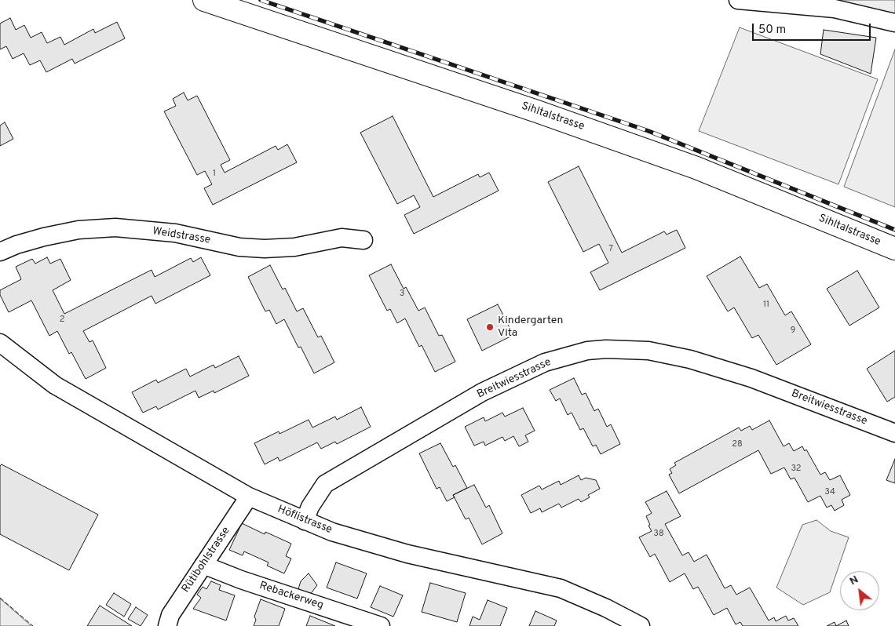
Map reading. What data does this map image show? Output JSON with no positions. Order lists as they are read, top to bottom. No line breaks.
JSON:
{"streets":{"main road":["Sihltalstrasse"],"street":["Weidstrasse","Breitwiesstrasse","Höflistrasse","Rütibohlstrasse","Rebackerweg"]},"crossings":[["Breitwiesstrasse","Höflistrasse"],["Höflistrasse","Rütibohlstrasse"],["Rütibohlstrasse","Rebackerweg"]],"places":["Kindergarten Vita"],"house_numbers":["1","7","3","11","2","9","28","32","34","38"],"scale_bar":"50 m","north":"top left"}
